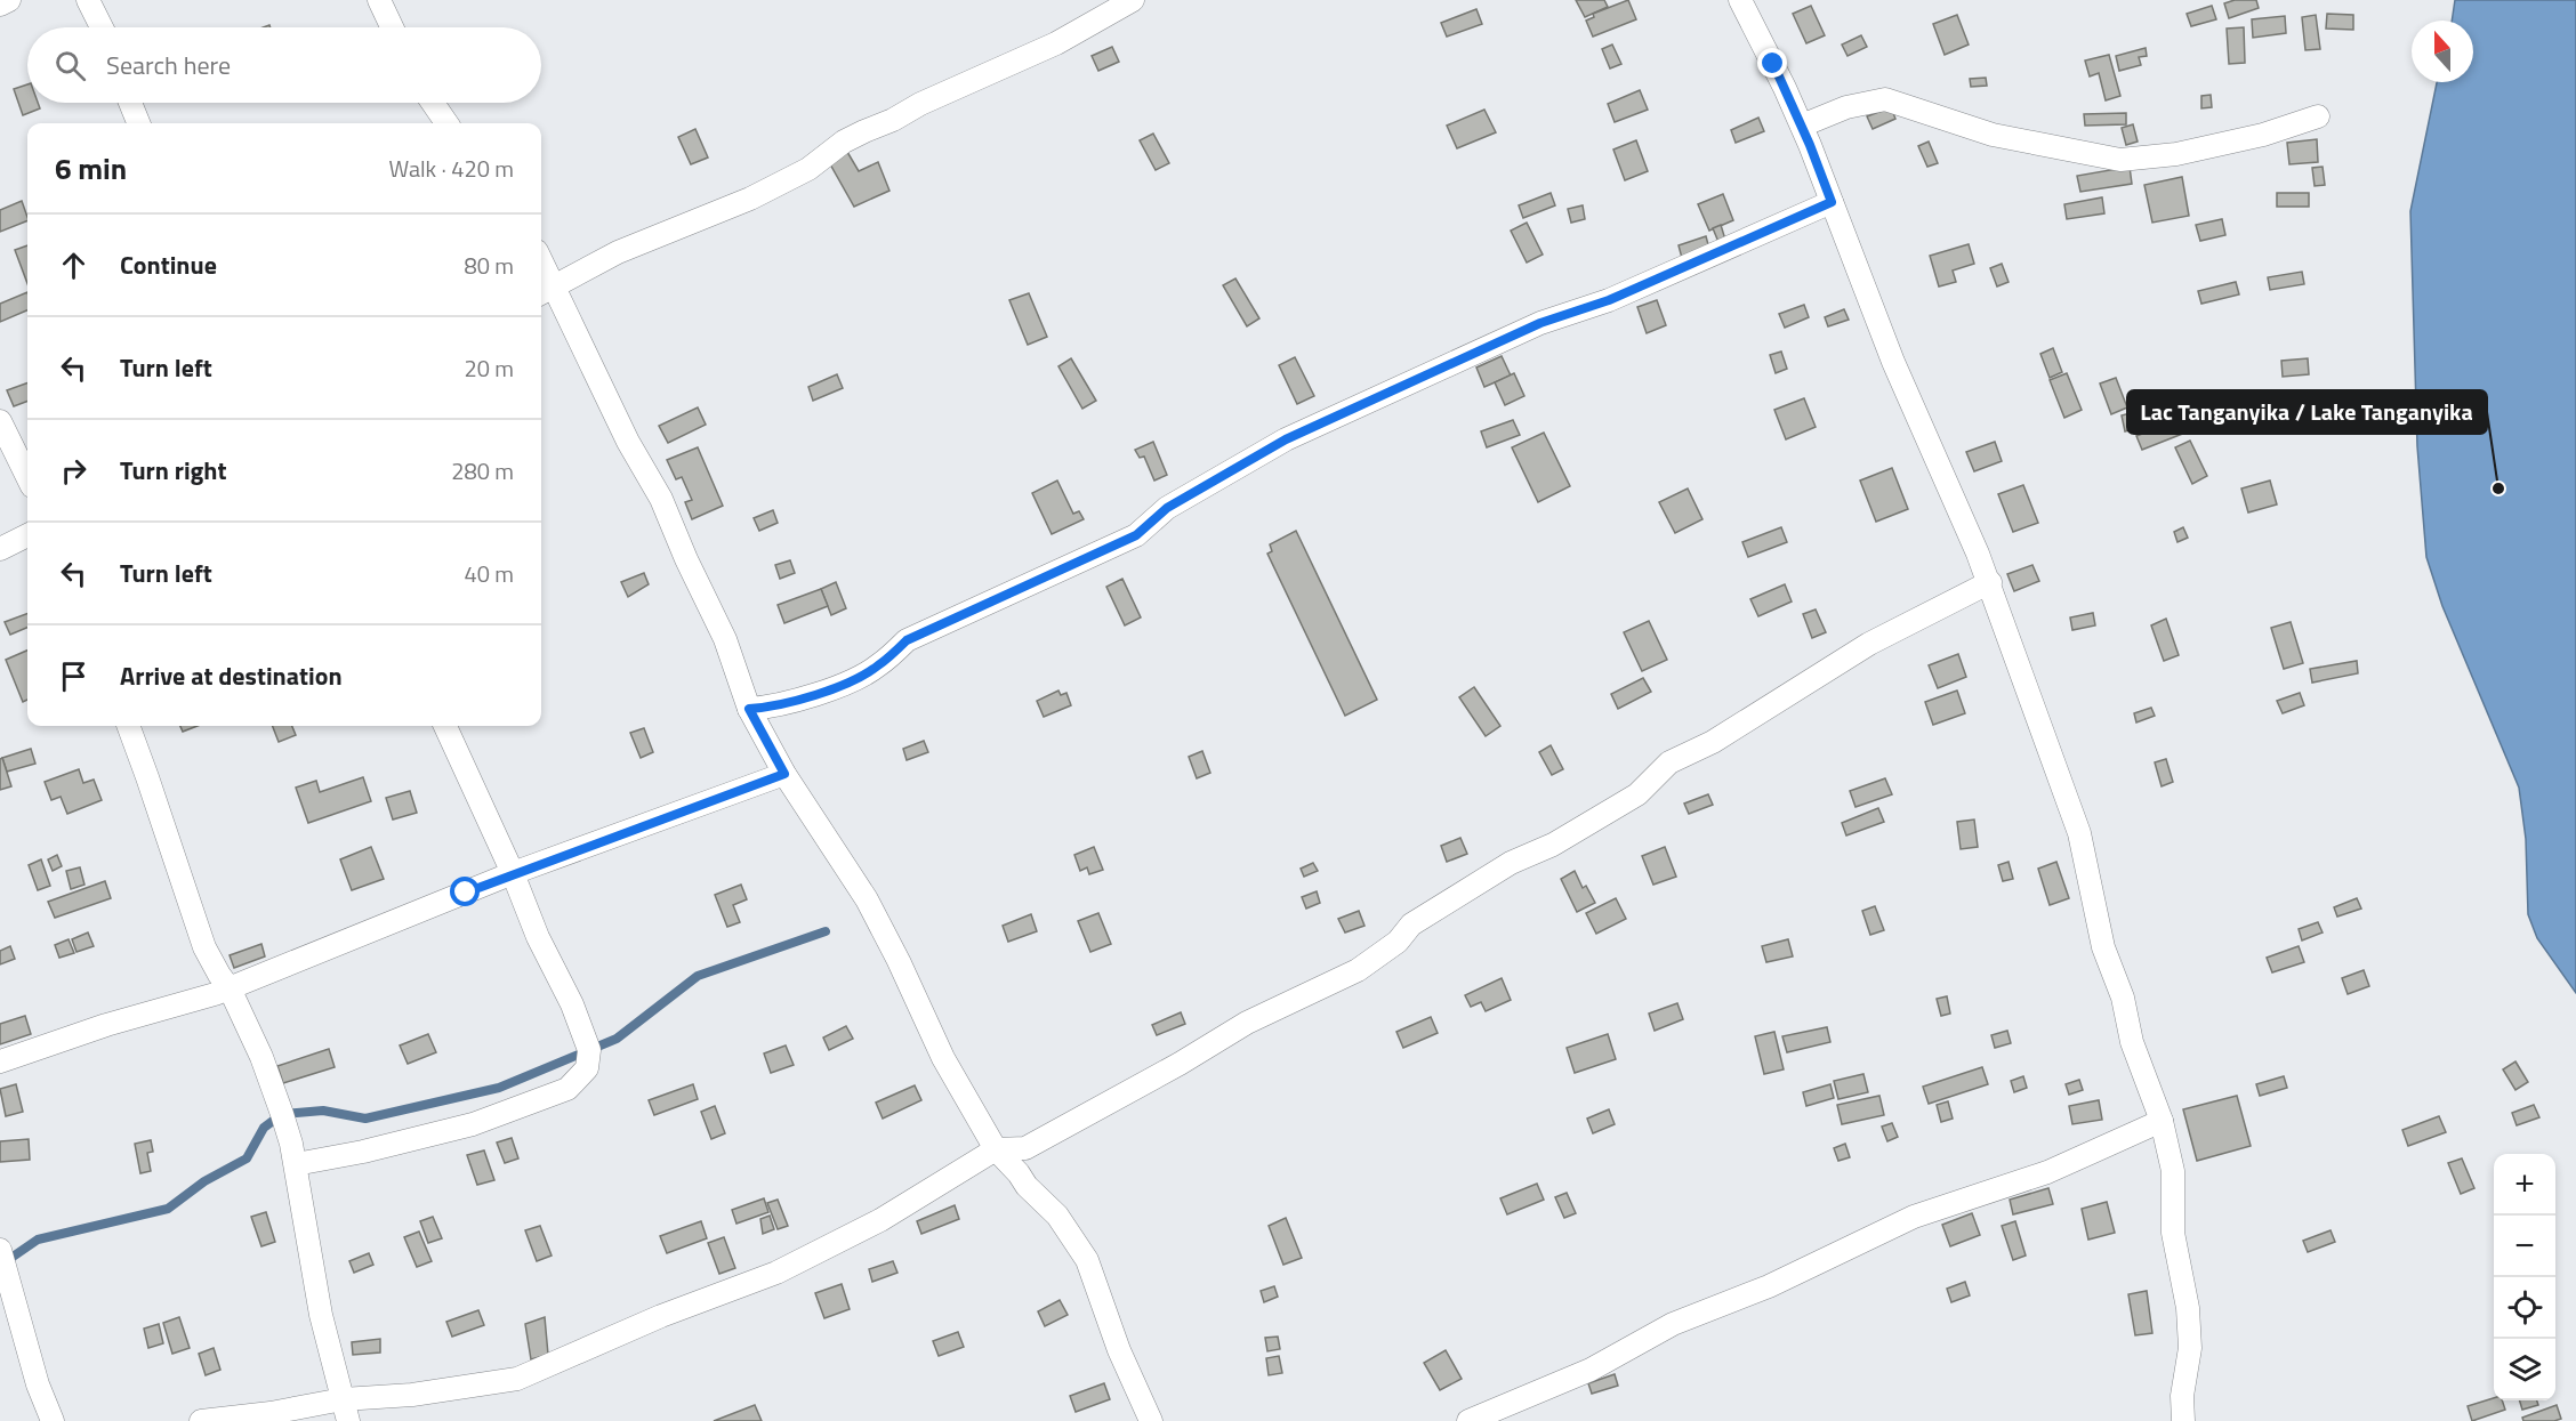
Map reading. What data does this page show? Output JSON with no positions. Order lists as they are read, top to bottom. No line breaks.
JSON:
{"places":["Lac Tanganyika / Lake Tanganyika"],"north":"top","page":{"search":"Search here","heading":["6 min","Walk · 420 m"],"list":[["Continue","80 m"],["Turn left","20 m"],["Turn right","280 m"],["Turn left","40 m"],"Arrive at destination"],"map_buttons":["+","−"]}}
